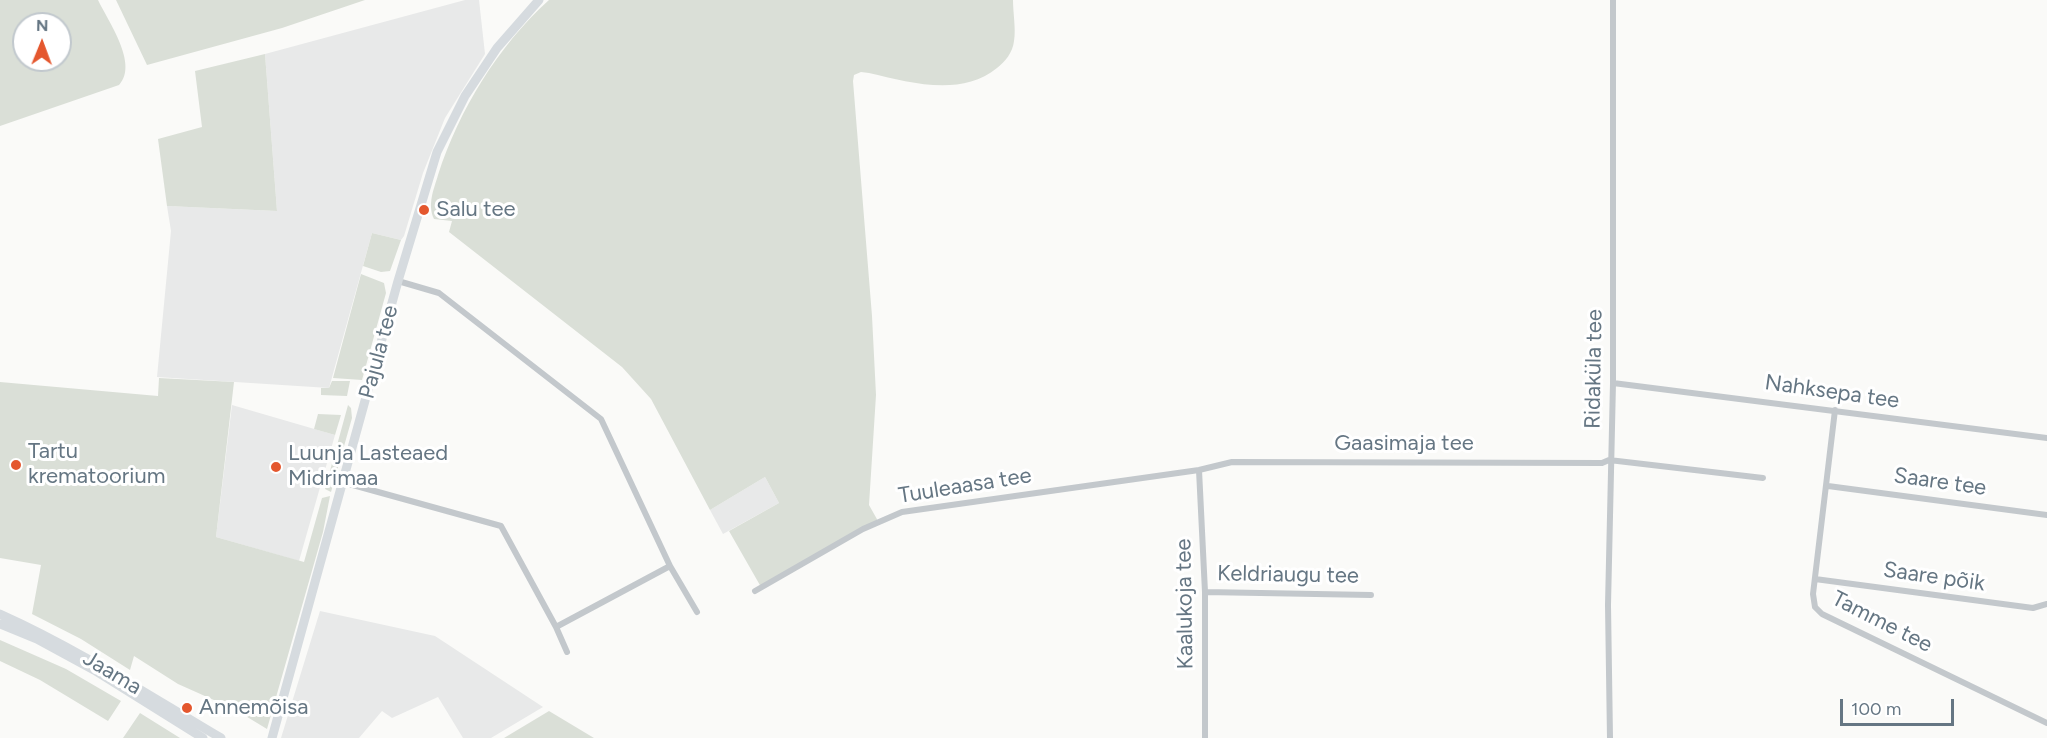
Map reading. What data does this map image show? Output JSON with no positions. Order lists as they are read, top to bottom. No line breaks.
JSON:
{"streets":{"street":["Pajula tee","Ridaküla tee","Nahksepa tee","Gaasimaja tee","Saare tee","Tuuleaasa tee","Keldriaugu tee","Saare põik","Kaalukoja tee","Tamme tee","Jaama"]},"crossings":[["Ridaküla tee","Nahksepa tee"],["Ridaküla tee","Gaasimaja tee"],["Nahksepa tee","Tamme tee"],["Gaasimaja tee","Tuuleaasa tee"],["Gaasimaja tee","Kaalukoja tee"],["Saare tee","Tamme tee"],["Tuuleaasa tee","Kaalukoja tee"],["Keldriaugu tee","Kaalukoja tee"],["Saare põik","Tamme tee"]],"places":["Salu tee","Tartu krematoorium","Luunja Lasteaed Midrimaa","Annemõisa"],"scale_bar":"100 m","north":"top"}
